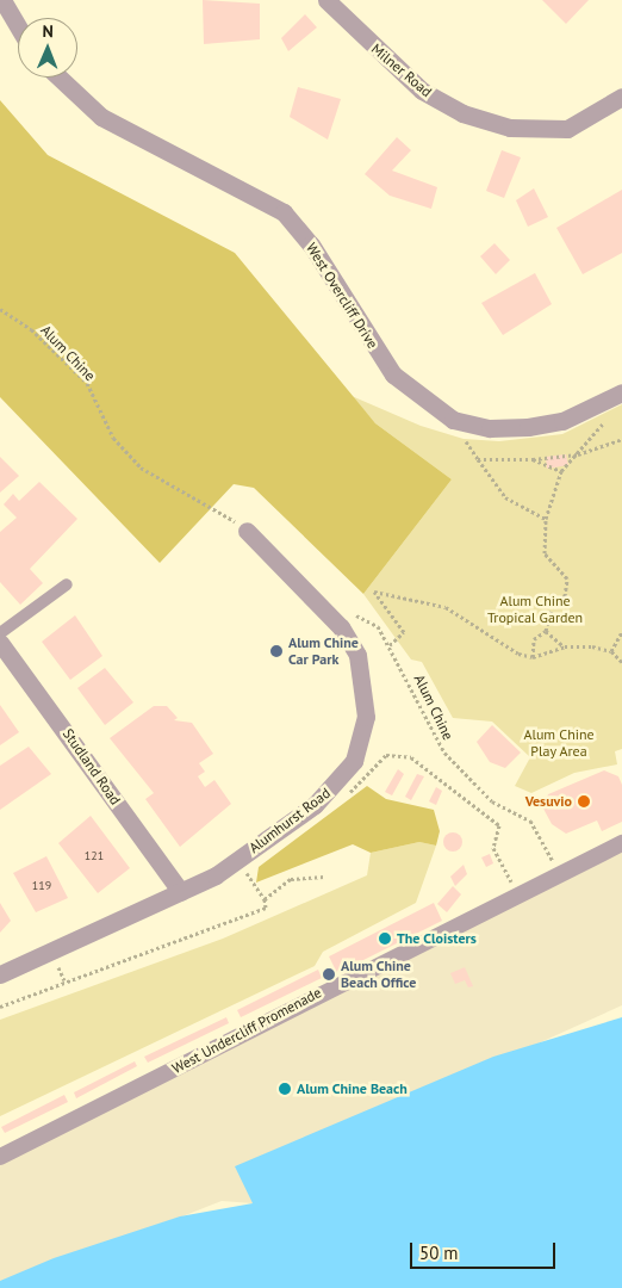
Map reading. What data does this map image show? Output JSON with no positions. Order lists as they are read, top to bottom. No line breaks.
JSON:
{"streets":{"street":["Milner Road","West Overcliff Drive","Studland Road","Alumhurst Road","West Undercliff Promenade"],"path":["Alum Chine"]},"crossings":[["Alum Chine","Alumhurst Road"],["Alum Chine","West Undercliff Promenade"],["Studland Road","Alumhurst Road"]],"parks":["Alum Chine Tropical Garden","Alum Chine Play Area"],"places":["Alum Chine Car Park","Vesuvio","The Cloisters","Alum Chine Beach Office","Alum Chine Beach"],"house_numbers":["121","119"],"scale_bar":"50 m","north":"top"}
